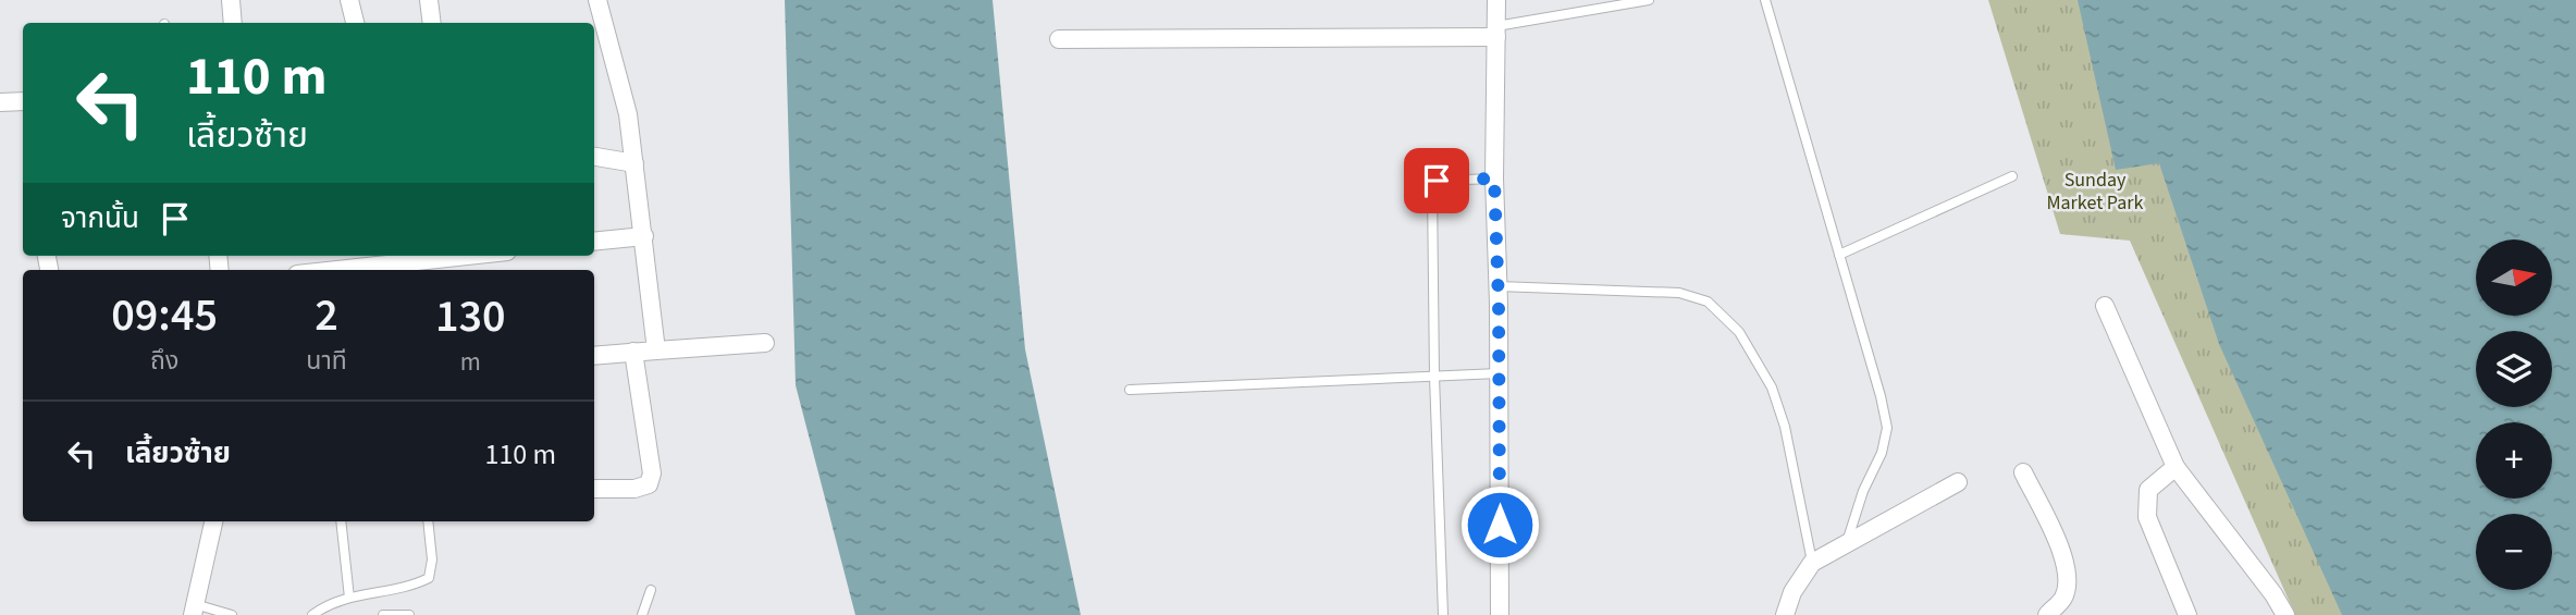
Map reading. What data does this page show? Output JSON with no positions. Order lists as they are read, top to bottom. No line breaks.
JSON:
{"parks":["Sunday Market Park"],"north":"right","page":{"turn":["110 m","เลี้ยวซ้าย"],"then":"จากนั้น","map_buttons":["+","−"],"eta":["09:45","ถึง","2","นาที","130","m"],"list":[{"name":"เลี้ยวซ้าย","value":"110 m"}]}}
